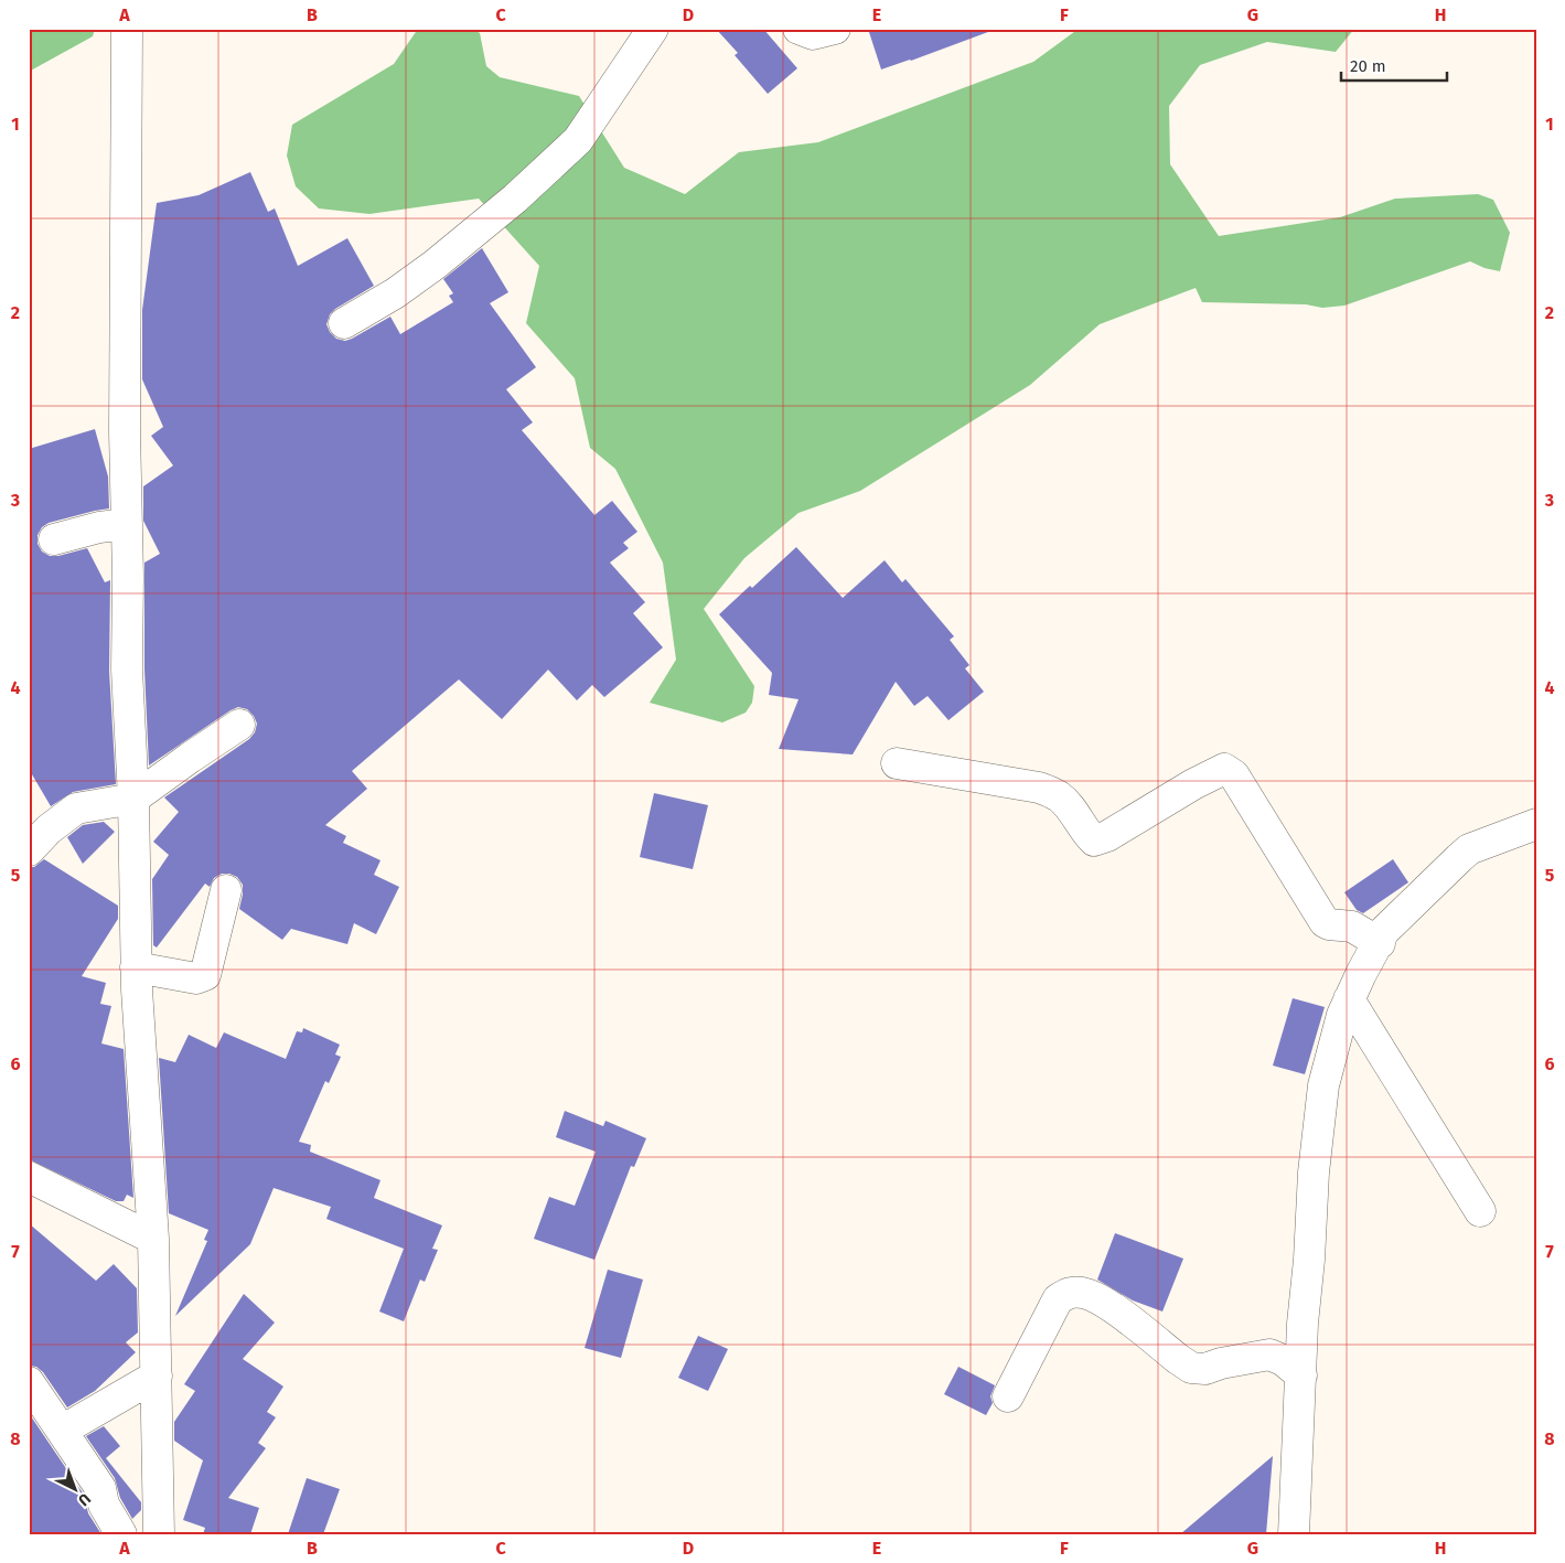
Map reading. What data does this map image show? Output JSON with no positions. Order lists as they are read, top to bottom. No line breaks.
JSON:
{"scale_bar":"20 m","north":"bottom right","grid":{"columns":["A","B","C","D","E","F","G","H"],"rows":["1","2","3","4","5","6","7","8"]}}
